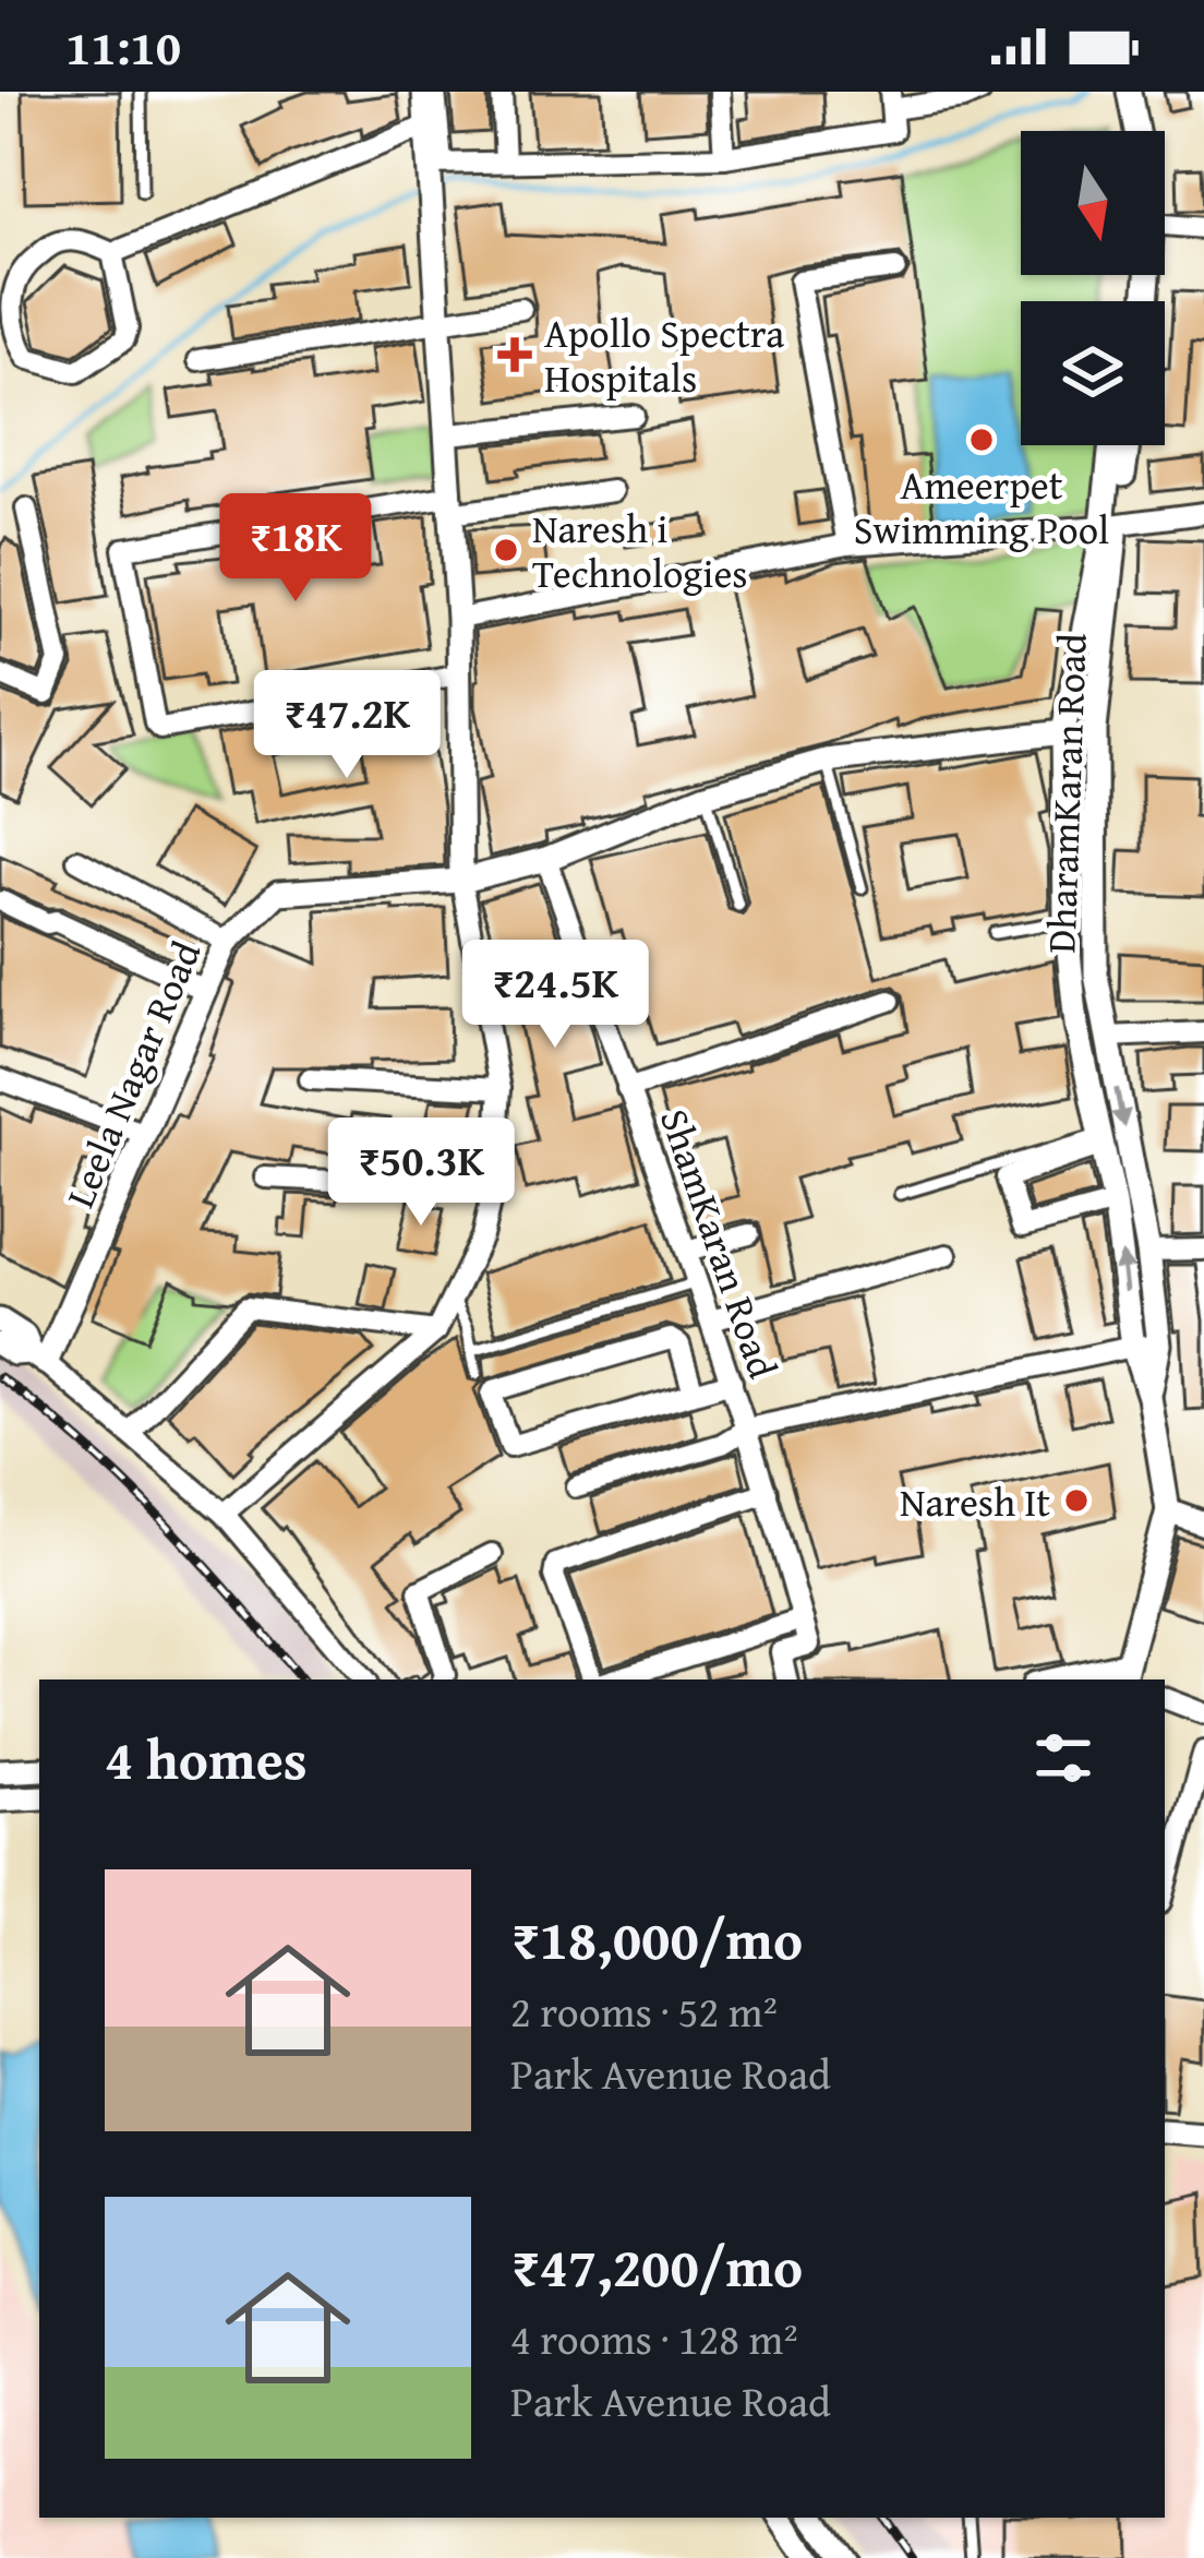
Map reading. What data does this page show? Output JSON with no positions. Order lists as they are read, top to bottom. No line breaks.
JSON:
{"streets":{"street":["DharamKaran Road","Leela Nagar Road","ShamKaran Road"]},"crossings":[["DharamKaran Road","Leela Nagar Road"],["DharamKaran Road","ShamKaran Road"],["Leela Nagar Road","ShamKaran Road"]],"places":{"health":["Apollo Spectra Hospitals"],"other":["Ameerpet Swimming Pool","Naresh i Technologies","Naresh It"]},"north":"bottom","page":{"status":"11:10","price":["₹18K","₹47.2K","₹24.5K","₹50.3K"],"heading":"4 homes","list":[{"name":"₹18,000/mo","note":"2 rooms · 52 m² · Park Avenue Road"},{"name":"₹47,200/mo","note":"4 rooms · 128 m² · Park Avenue Road"}]}}
